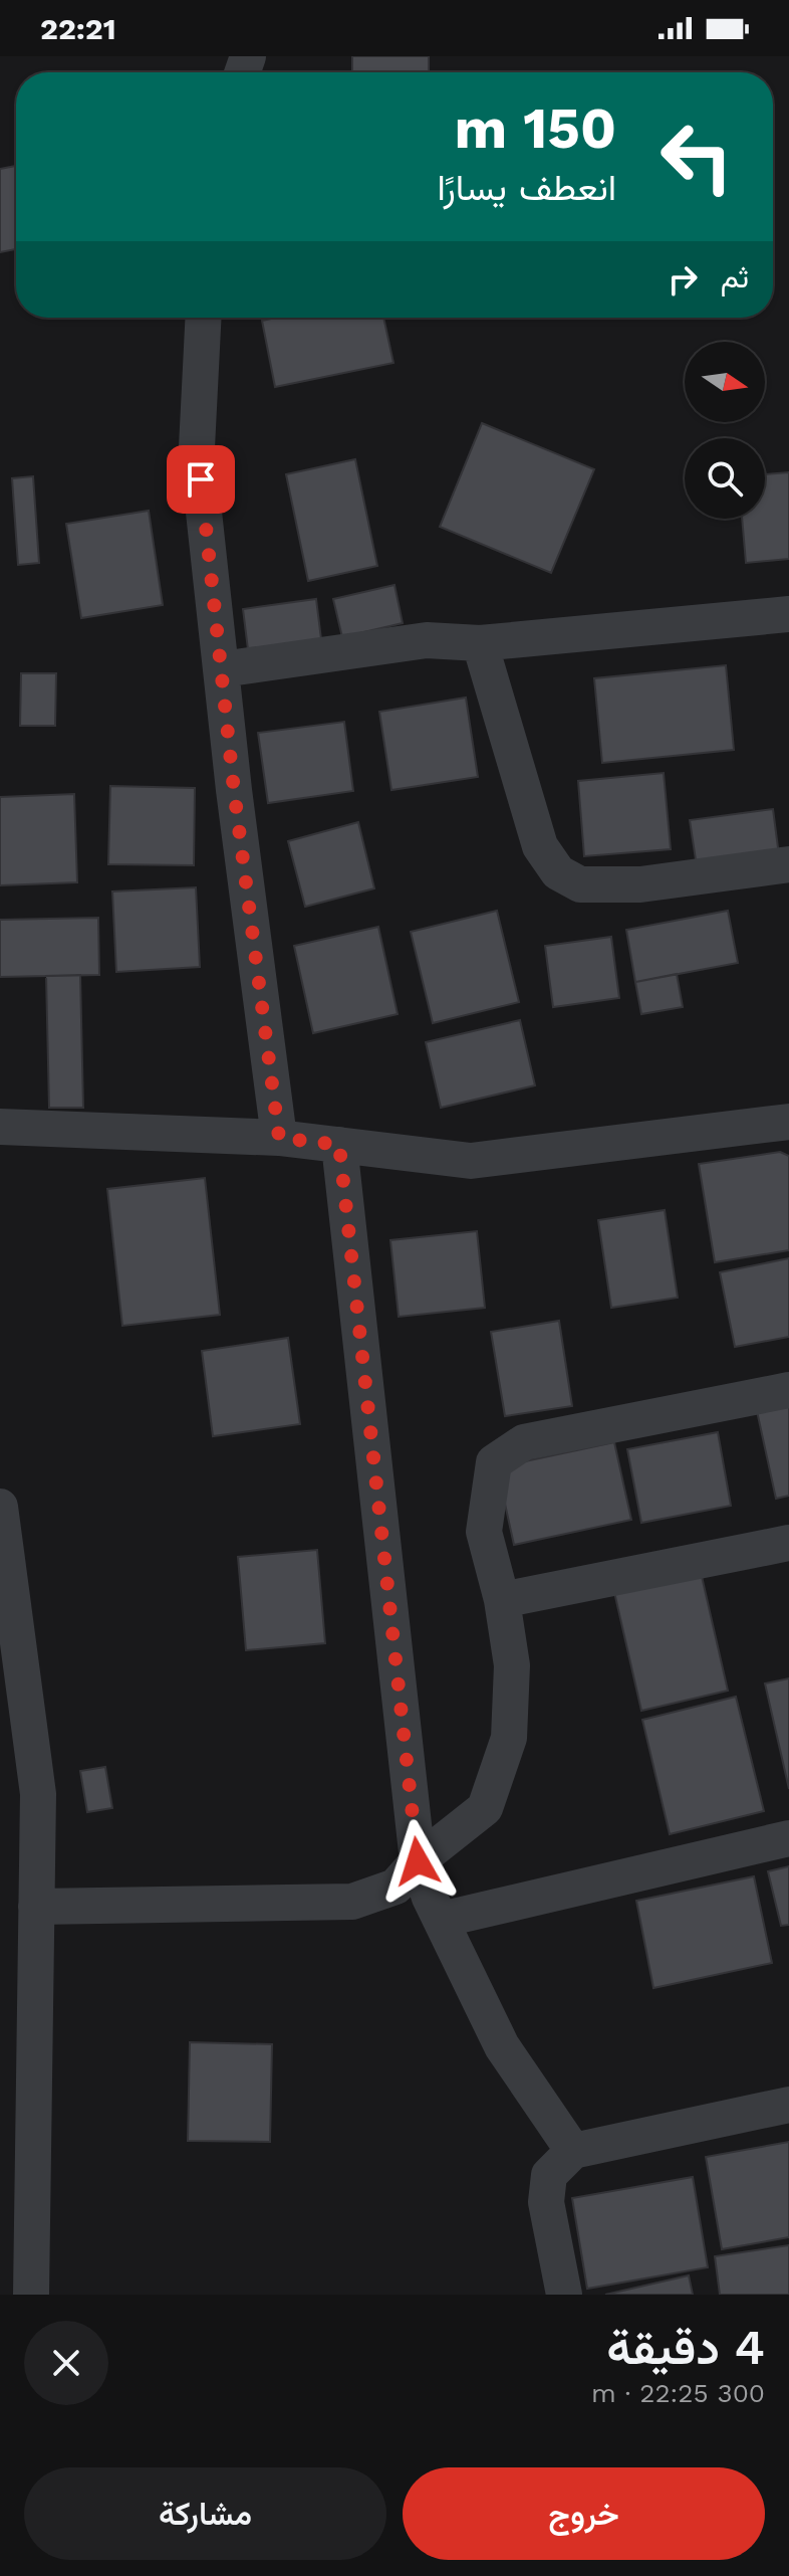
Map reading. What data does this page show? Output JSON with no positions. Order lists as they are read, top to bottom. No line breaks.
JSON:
{"north":"right","page":{"status":"22:21","turn":["150 m","انعطف يسارًا"],"then":"ثم","heading":["4 دقيقة","300 m · 22:25"],"buttons":["خروج","مشاركة"]}}
